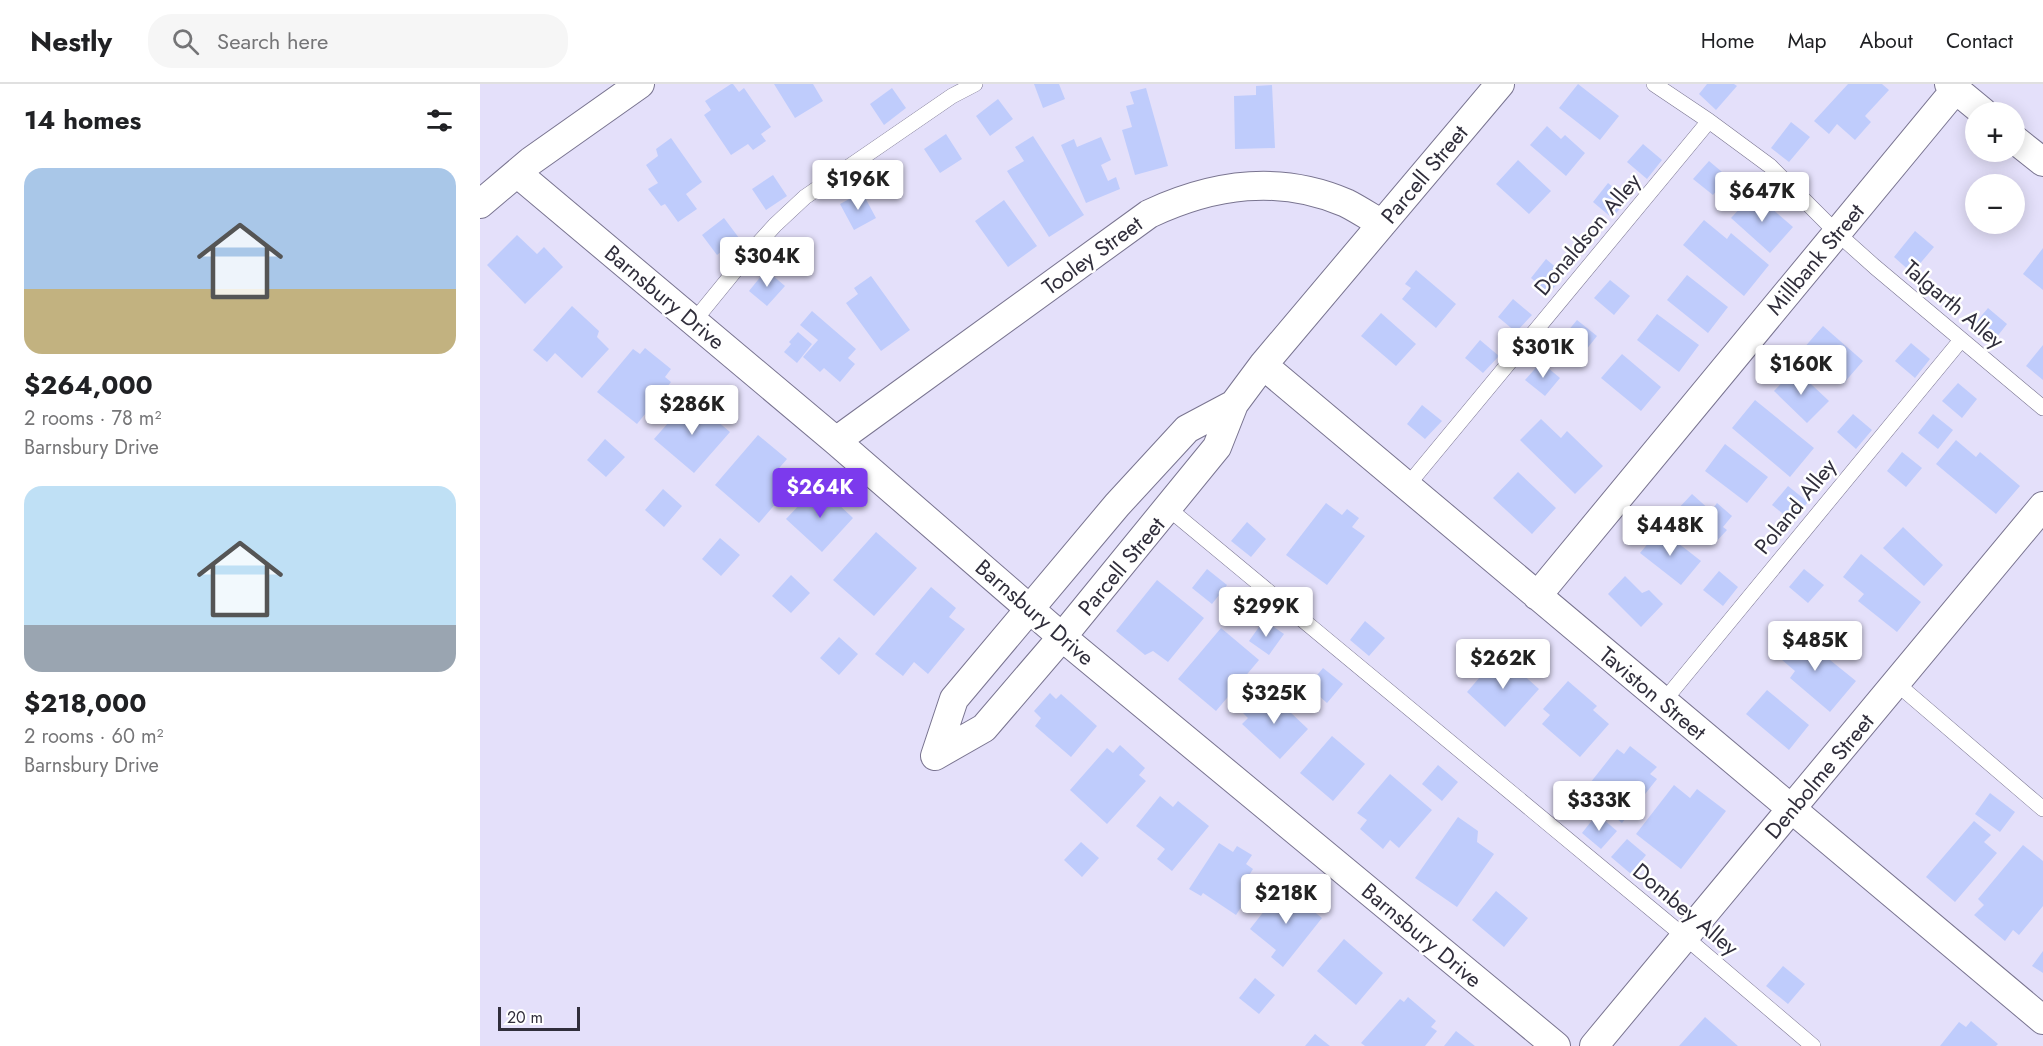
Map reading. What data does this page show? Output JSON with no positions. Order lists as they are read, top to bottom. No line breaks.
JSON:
{"streets":{"street":["Parcell Street","Tooley Street","Millbank Street","Barnsbury Drive","Taviston Street","Denbolme Street"],"lane":["Donaldson Alley","Talgarth Alley","Poland Alley","Dombey Alley"]},"crossings":[["Parcell Street","Tooley Street"],["Parcell Street","Barnsbury Drive"],["Parcell Street","Taviston Street"],["Parcell Street","Dombey Alley"],["Donaldson Alley","Talgarth Alley"],["Donaldson Alley","Taviston Street"],["Tooley Street","Barnsbury Drive"],["Millbank Street","Talgarth Alley"],["Millbank Street","Taviston Street"],["Talgarth Alley","Poland Alley"],["Poland Alley","Taviston Street"],["Taviston Street","Denbolme Street"],["Denbolme Street","Dombey Alley"]],"scale_bar":"20 m","page":{"header":"Nestly","search":"Search here","nav":["Home","Map","About","Contact"],"heading":"14 homes","map_buttons":["+","−"],"list":[{"name":"$264,000","note":"2 rooms · 78 m² · Barnsbury Drive"},{"name":"$218,000","note":"2 rooms · 60 m² · Barnsbury Drive"}],"price":["$196K","$647K","$304K","$301K","$160K","$286K","$264K","$448K","$299K","$485K","$262K","$325K","$333K","$218K"],"scale":"20 m"}}
